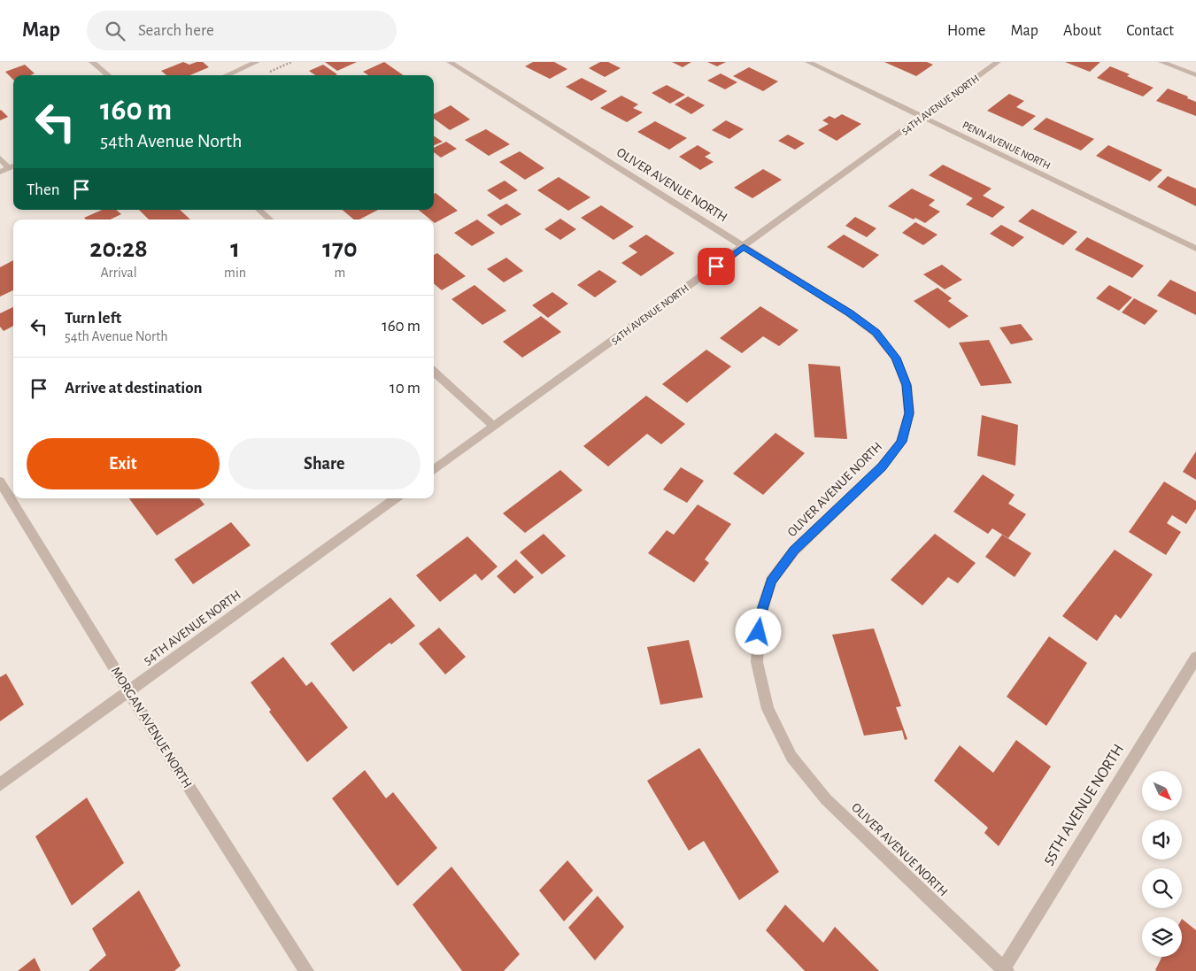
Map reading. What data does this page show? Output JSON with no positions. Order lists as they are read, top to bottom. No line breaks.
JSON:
{"streets":{"street":["54TH AVENUE NORTH","PENN AVENUE NORTH","OLIVER AVENUE NORTH","MORGAN AVENUE NORTH","55TH AVENUE NORTH"]},"crossings":[["54TH AVENUE NORTH","PENN AVENUE NORTH"],["54TH AVENUE NORTH","OLIVER AVENUE NORTH"],["54TH AVENUE NORTH","MORGAN AVENUE NORTH"],["OLIVER AVENUE NORTH","55TH AVENUE NORTH"]],"north":"bottom right","page":{"header":"Map","search":"Search here","nav":["Home","Map","About","Contact"],"turn":["160 m","54th Avenue North"],"then":"Then","eta":["20:28","Arrival","1","min","170","m"],"list":[{"name":"Turn left","note":"54th Avenue North","value":"160 m"},{"name":"Arrive at destination","value":"10 m"}],"buttons":["Exit","Share"]}}
